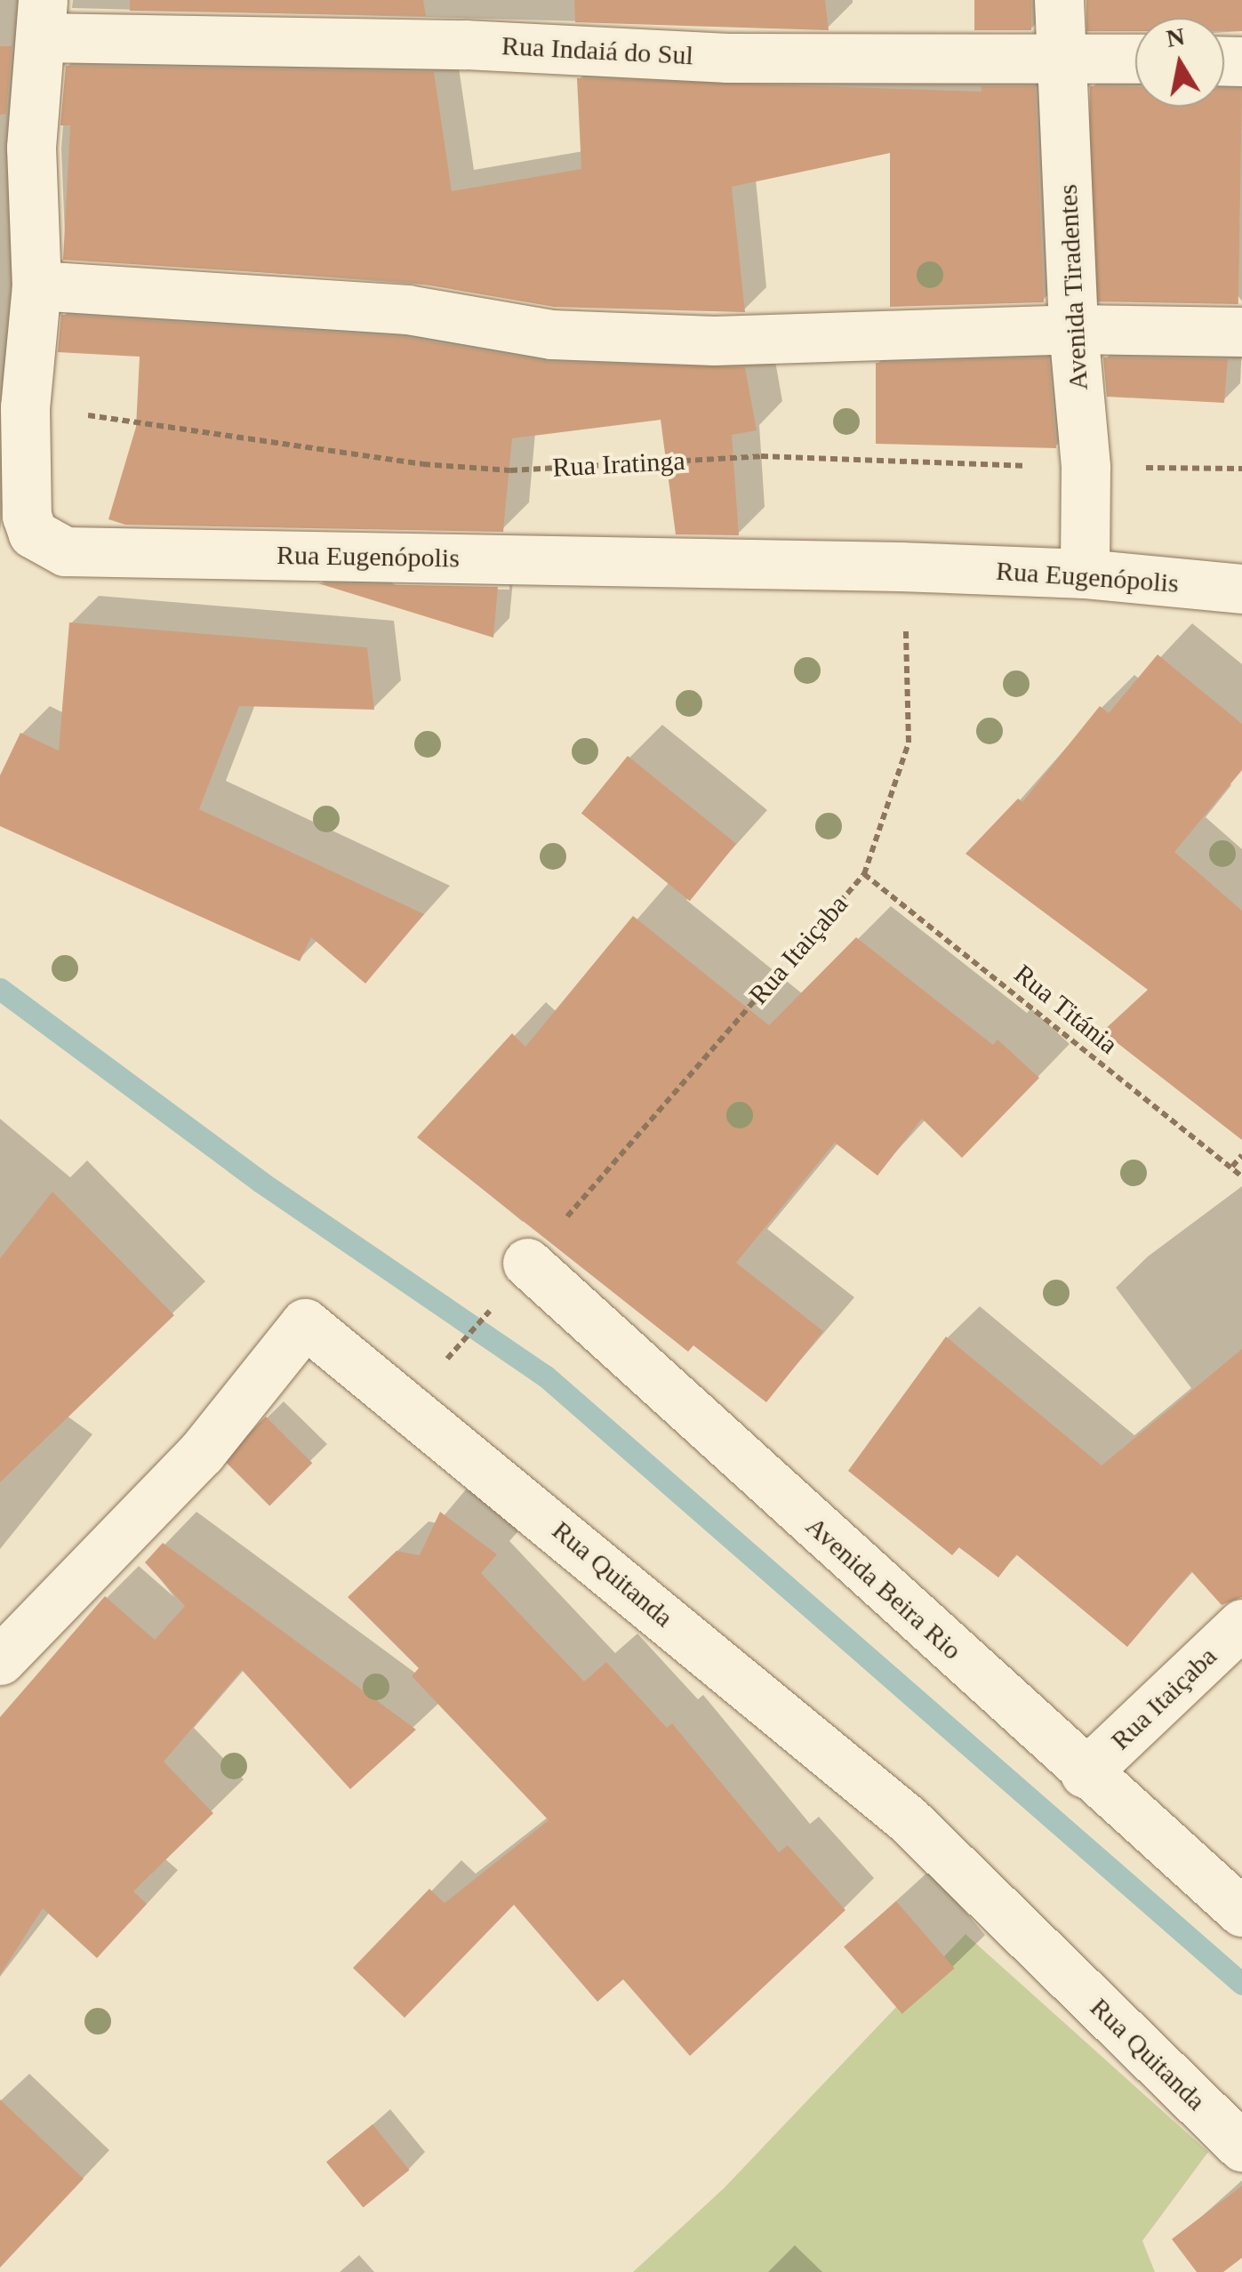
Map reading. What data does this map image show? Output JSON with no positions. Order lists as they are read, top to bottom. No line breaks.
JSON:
{"streets":{"street":["Rua Indaiá do Sul","Avenida Tiradentes","Rua Eugenópolis","Rua Itaiçaba","Rua Quitanda","Avenida Beira Rio"],"path":["Rua Iratinga","Rua Titánia"]},"crossings":[["Rua Indaiá do Sul","Avenida Tiradentes"],["Rua Indaiá do Sul","Rua Eugenópolis"],["Avenida Tiradentes","Rua Iratinga"],["Avenida Tiradentes","Rua Eugenópolis"],["Rua Iratinga","Rua Eugenópolis"],["Rua Eugenópolis","Rua Itaiçaba"],["Rua Itaiçaba","Rua Titánia"],["Rua Itaiçaba","Avenida Beira Rio"]],"north":"top"}
